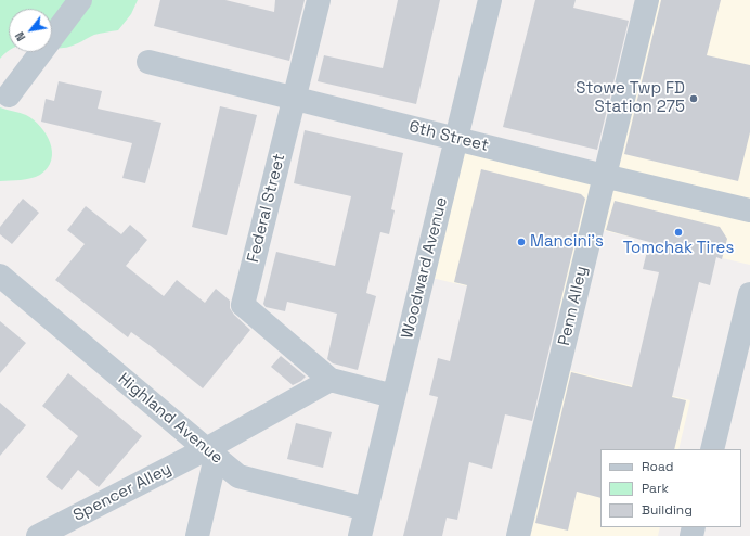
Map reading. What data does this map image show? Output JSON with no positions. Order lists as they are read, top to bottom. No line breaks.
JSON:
{"streets":{"street":["6th Street","Federal Street","Woodward Avenue","Penn Alley","Highland Avenue","Spencer Alley"]},"crossings":[["6th Street","Federal Street"],["6th Street","Woodward Avenue"],["6th Street","Penn Alley"],["Federal Street","Woodward Avenue"],["Woodward Avenue","Highland Avenue"],["Highland Avenue","Spencer Alley"]],"places":["Stowe Twp FD Station 275","Tomchak Tires","Mancini's"],"legend":["Road","Park","Building"],"north":"bottom left"}
